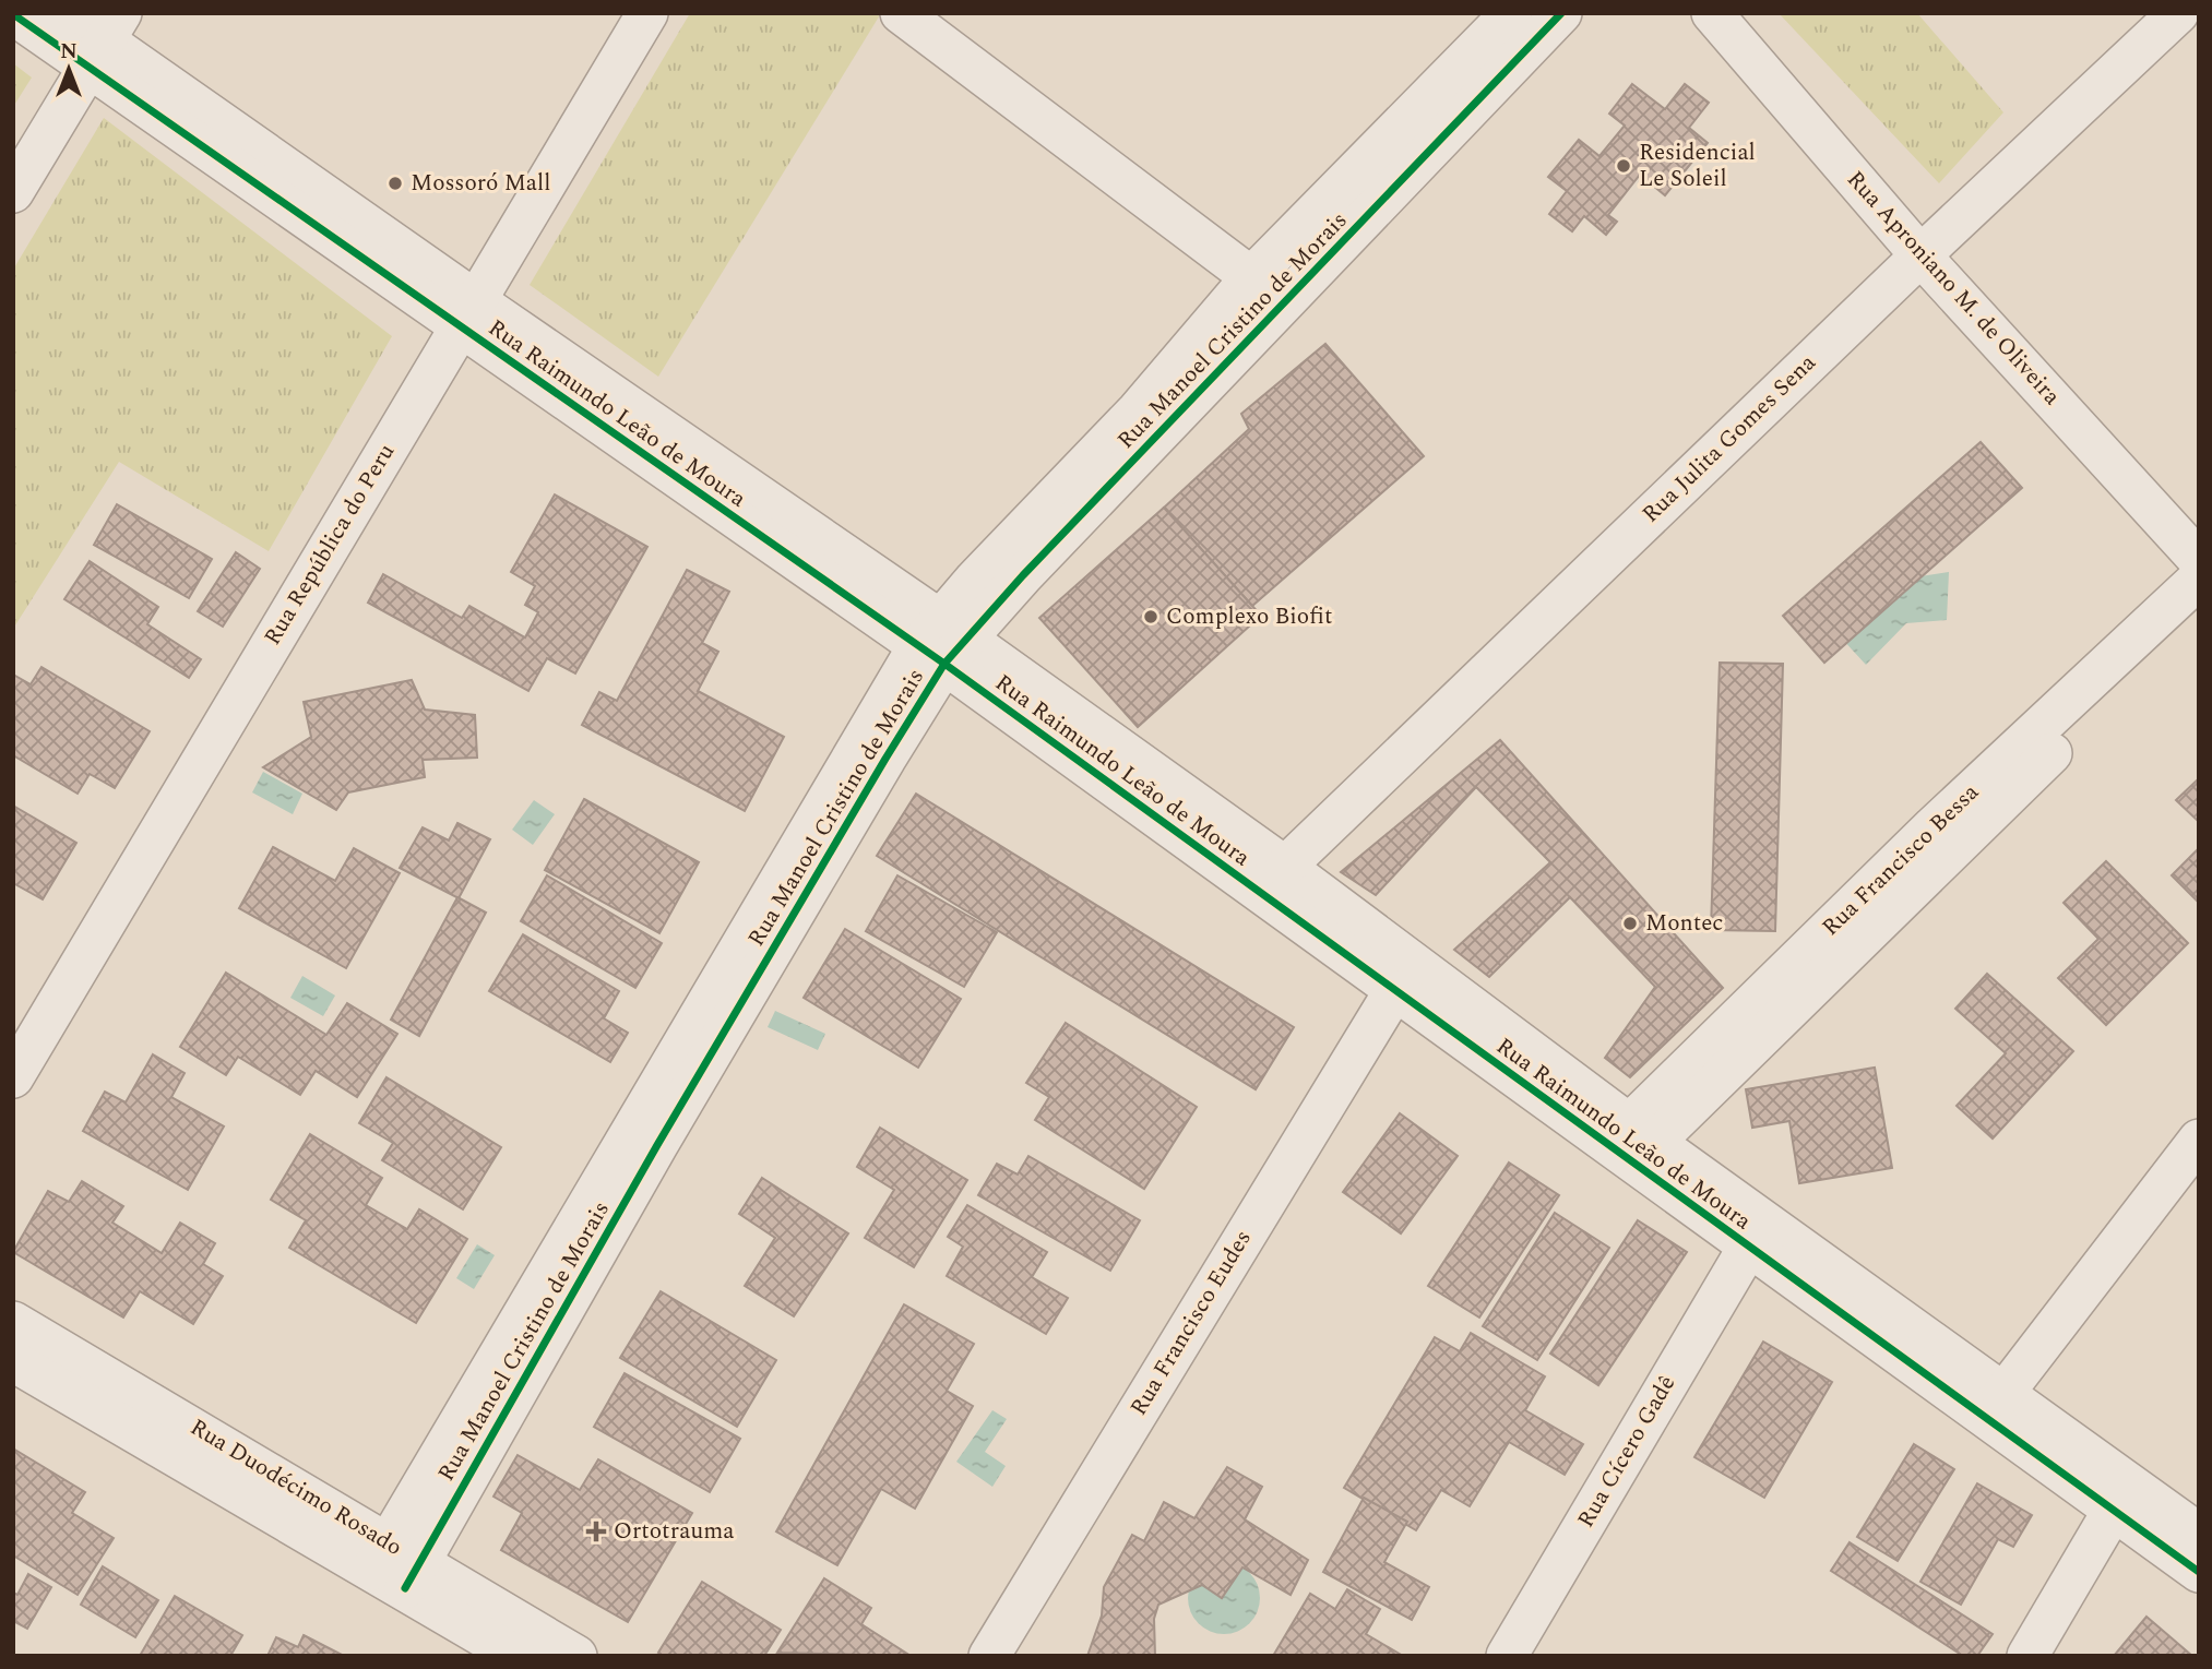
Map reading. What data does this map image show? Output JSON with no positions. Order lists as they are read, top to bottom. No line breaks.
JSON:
{"streets":{"street":["Rua Aproniano M. de Oliveira","Rua Manoel Cristino de Morais","Rua Raimundo Leão de Moura","Rua Julita Gomes Sena","Rua República do Peru","Rua Francisco Bessa","Rua Francisco Eudes","Rua Cícero Gadê","Rua Duodécimo Rosado"]},"crossings":[["Rua Aproniano M. de Oliveira","Rua Julita Gomes Sena"],["Rua Manoel Cristino de Morais","Rua Raimundo Leão de Moura"],["Rua Manoel Cristino de Morais","Rua Duodécimo Rosado"],["Rua Raimundo Leão de Moura","Rua Julita Gomes Sena"],["Rua Raimundo Leão de Moura","Rua República do Peru"],["Rua Raimundo Leão de Moura","Rua Francisco Bessa"],["Rua Raimundo Leão de Moura","Rua Francisco Eudes"],["Rua Raimundo Leão de Moura","Rua Cícero Gadê"]],"places":{"other":["Residencial Le Soleil","Mossoró Mall","Complexo Biofit","Montec"],"health":["Ortotrauma"]},"north":"top"}
